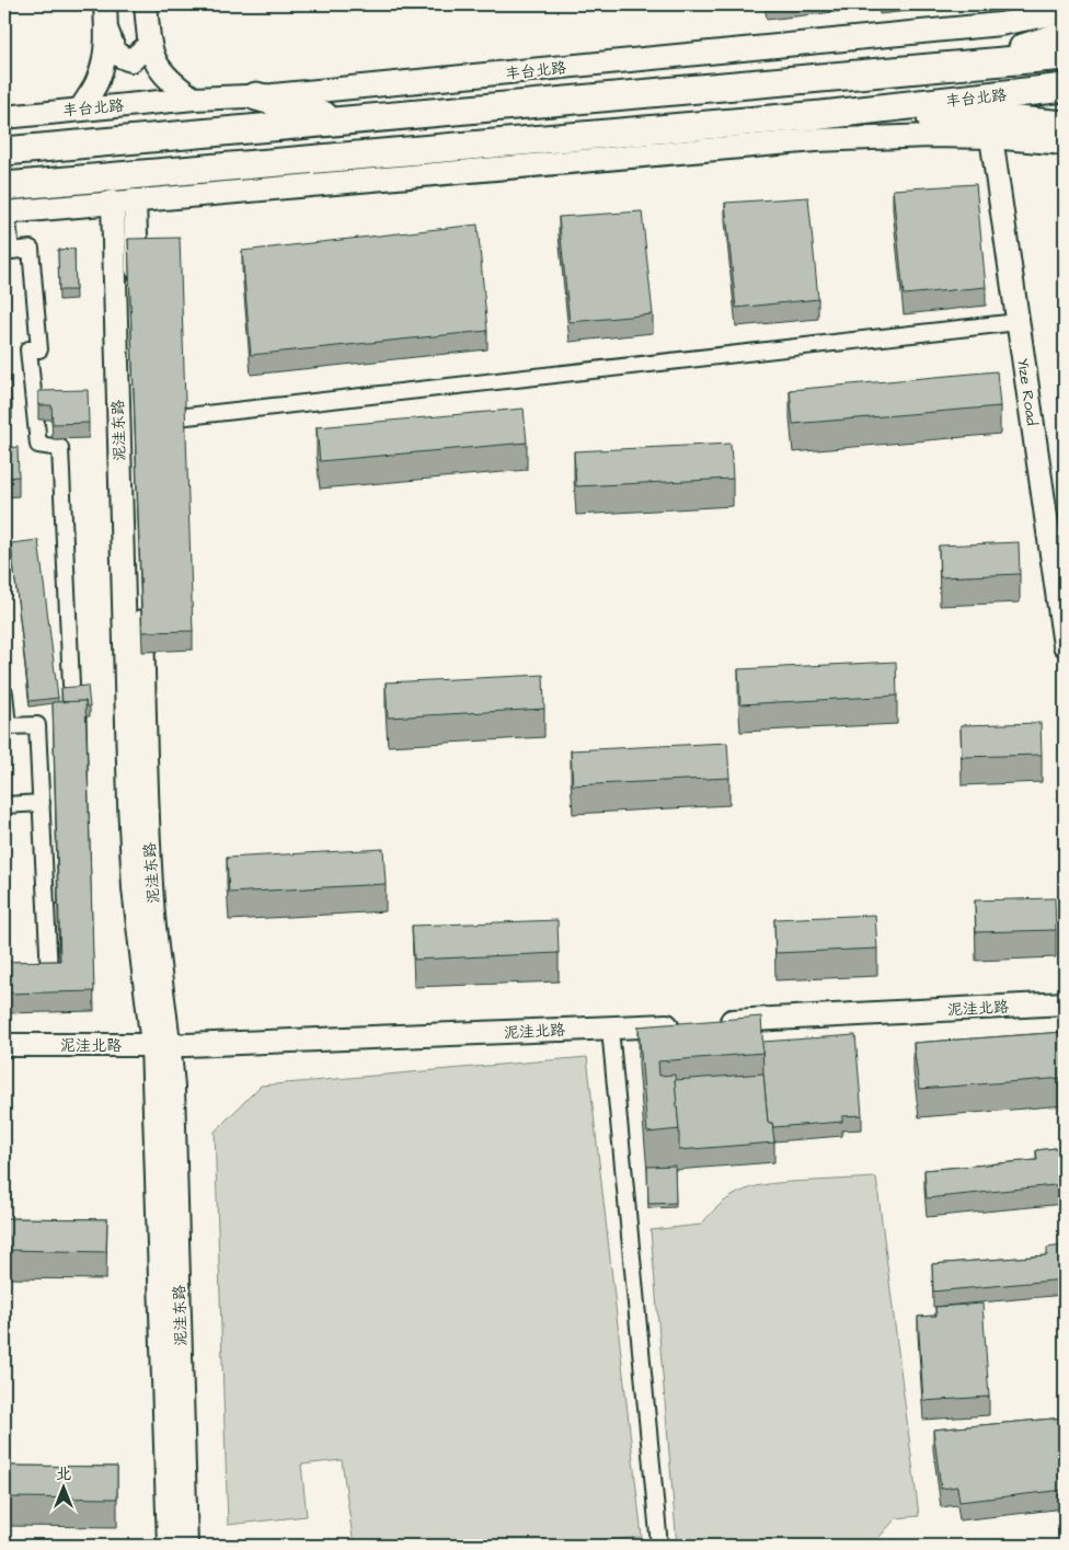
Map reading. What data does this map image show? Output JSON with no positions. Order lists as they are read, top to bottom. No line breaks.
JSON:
{"streets":{"highway":["丰台北路"],"street":["Yize Road","泥洼东路","泥洼北路"]},"crossings":[["泥洼东路","泥洼北路"]],"north":"top"}
